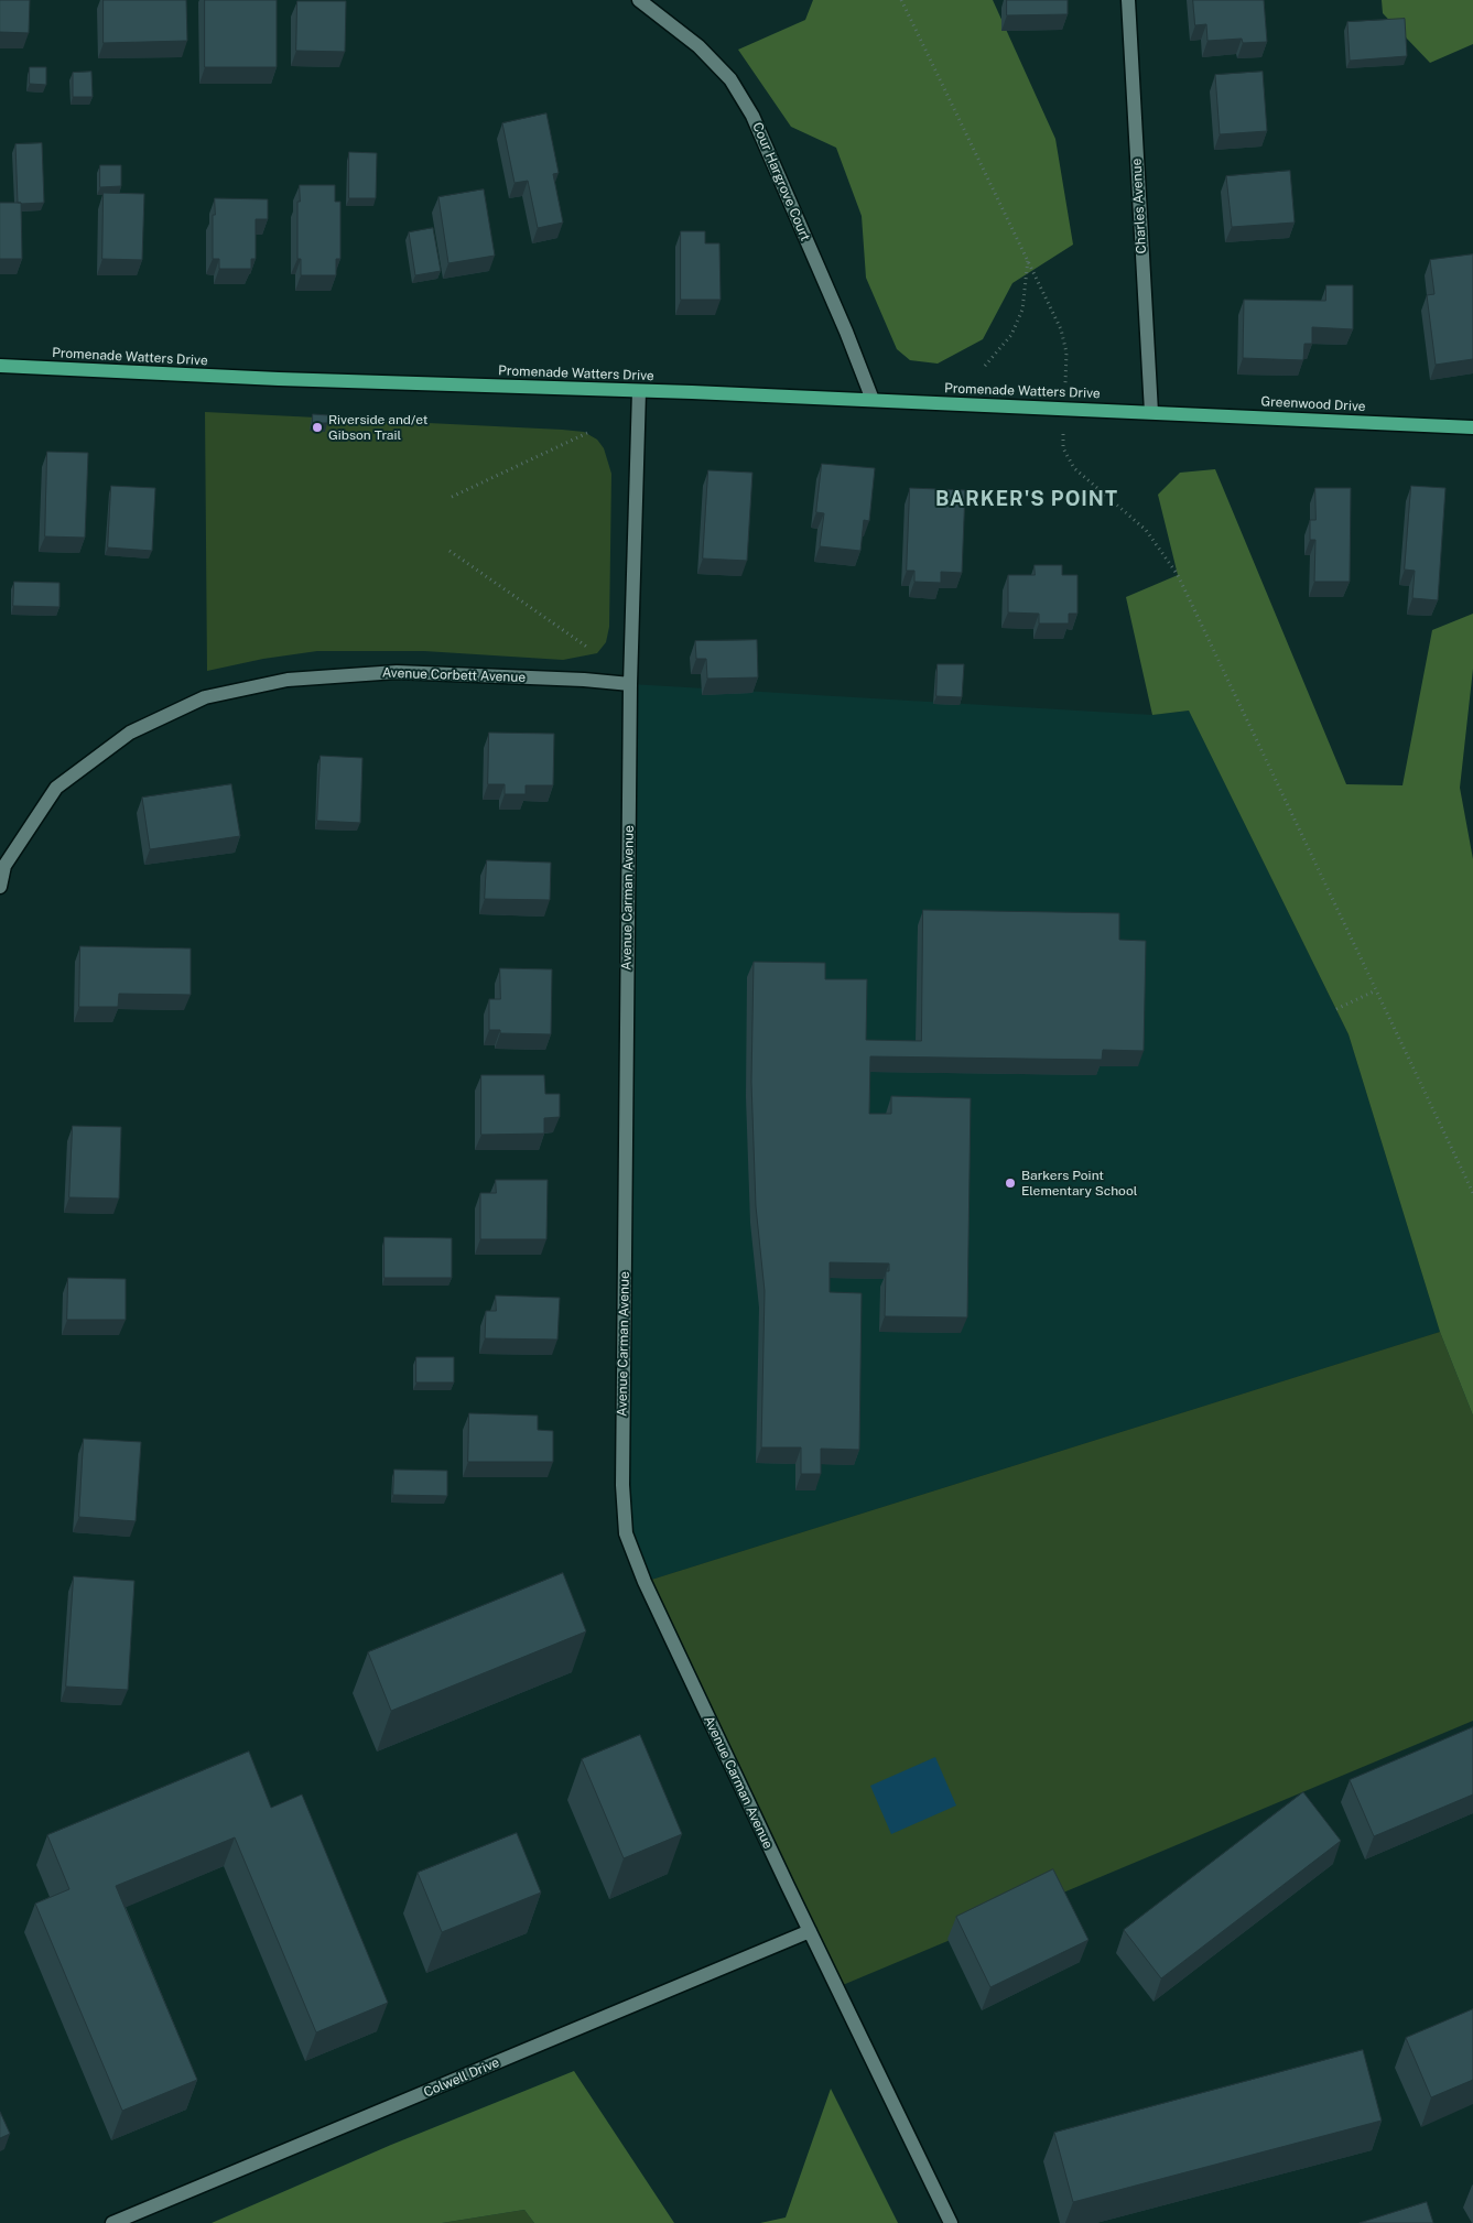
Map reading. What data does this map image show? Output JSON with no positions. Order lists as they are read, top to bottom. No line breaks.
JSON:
{"streets":{"main road":["Promenade Watters Drive","Greenwood Drive"],"street":["Cour Hargrove Court","Charles Avenue","Avenue Corbett Avenue","Avenue Carman Avenue","Colwell Drive"]},"crossings":[["Cour Hargrove Court","Promenade Watters Drive"],["Charles Avenue","Promenade Watters Drive"],["Charles Avenue","Greenwood Drive"],["Promenade Watters Drive","Greenwood Drive"],["Promenade Watters Drive","Avenue Carman Avenue"],["Avenue Corbett Avenue","Avenue Carman Avenue"],["Avenue Carman Avenue","Colwell Drive"]],"districts":["BARKER'S POINT"],"places":["Riverside and/et Gibson Trail","Barkers Point Elementary School"]}
